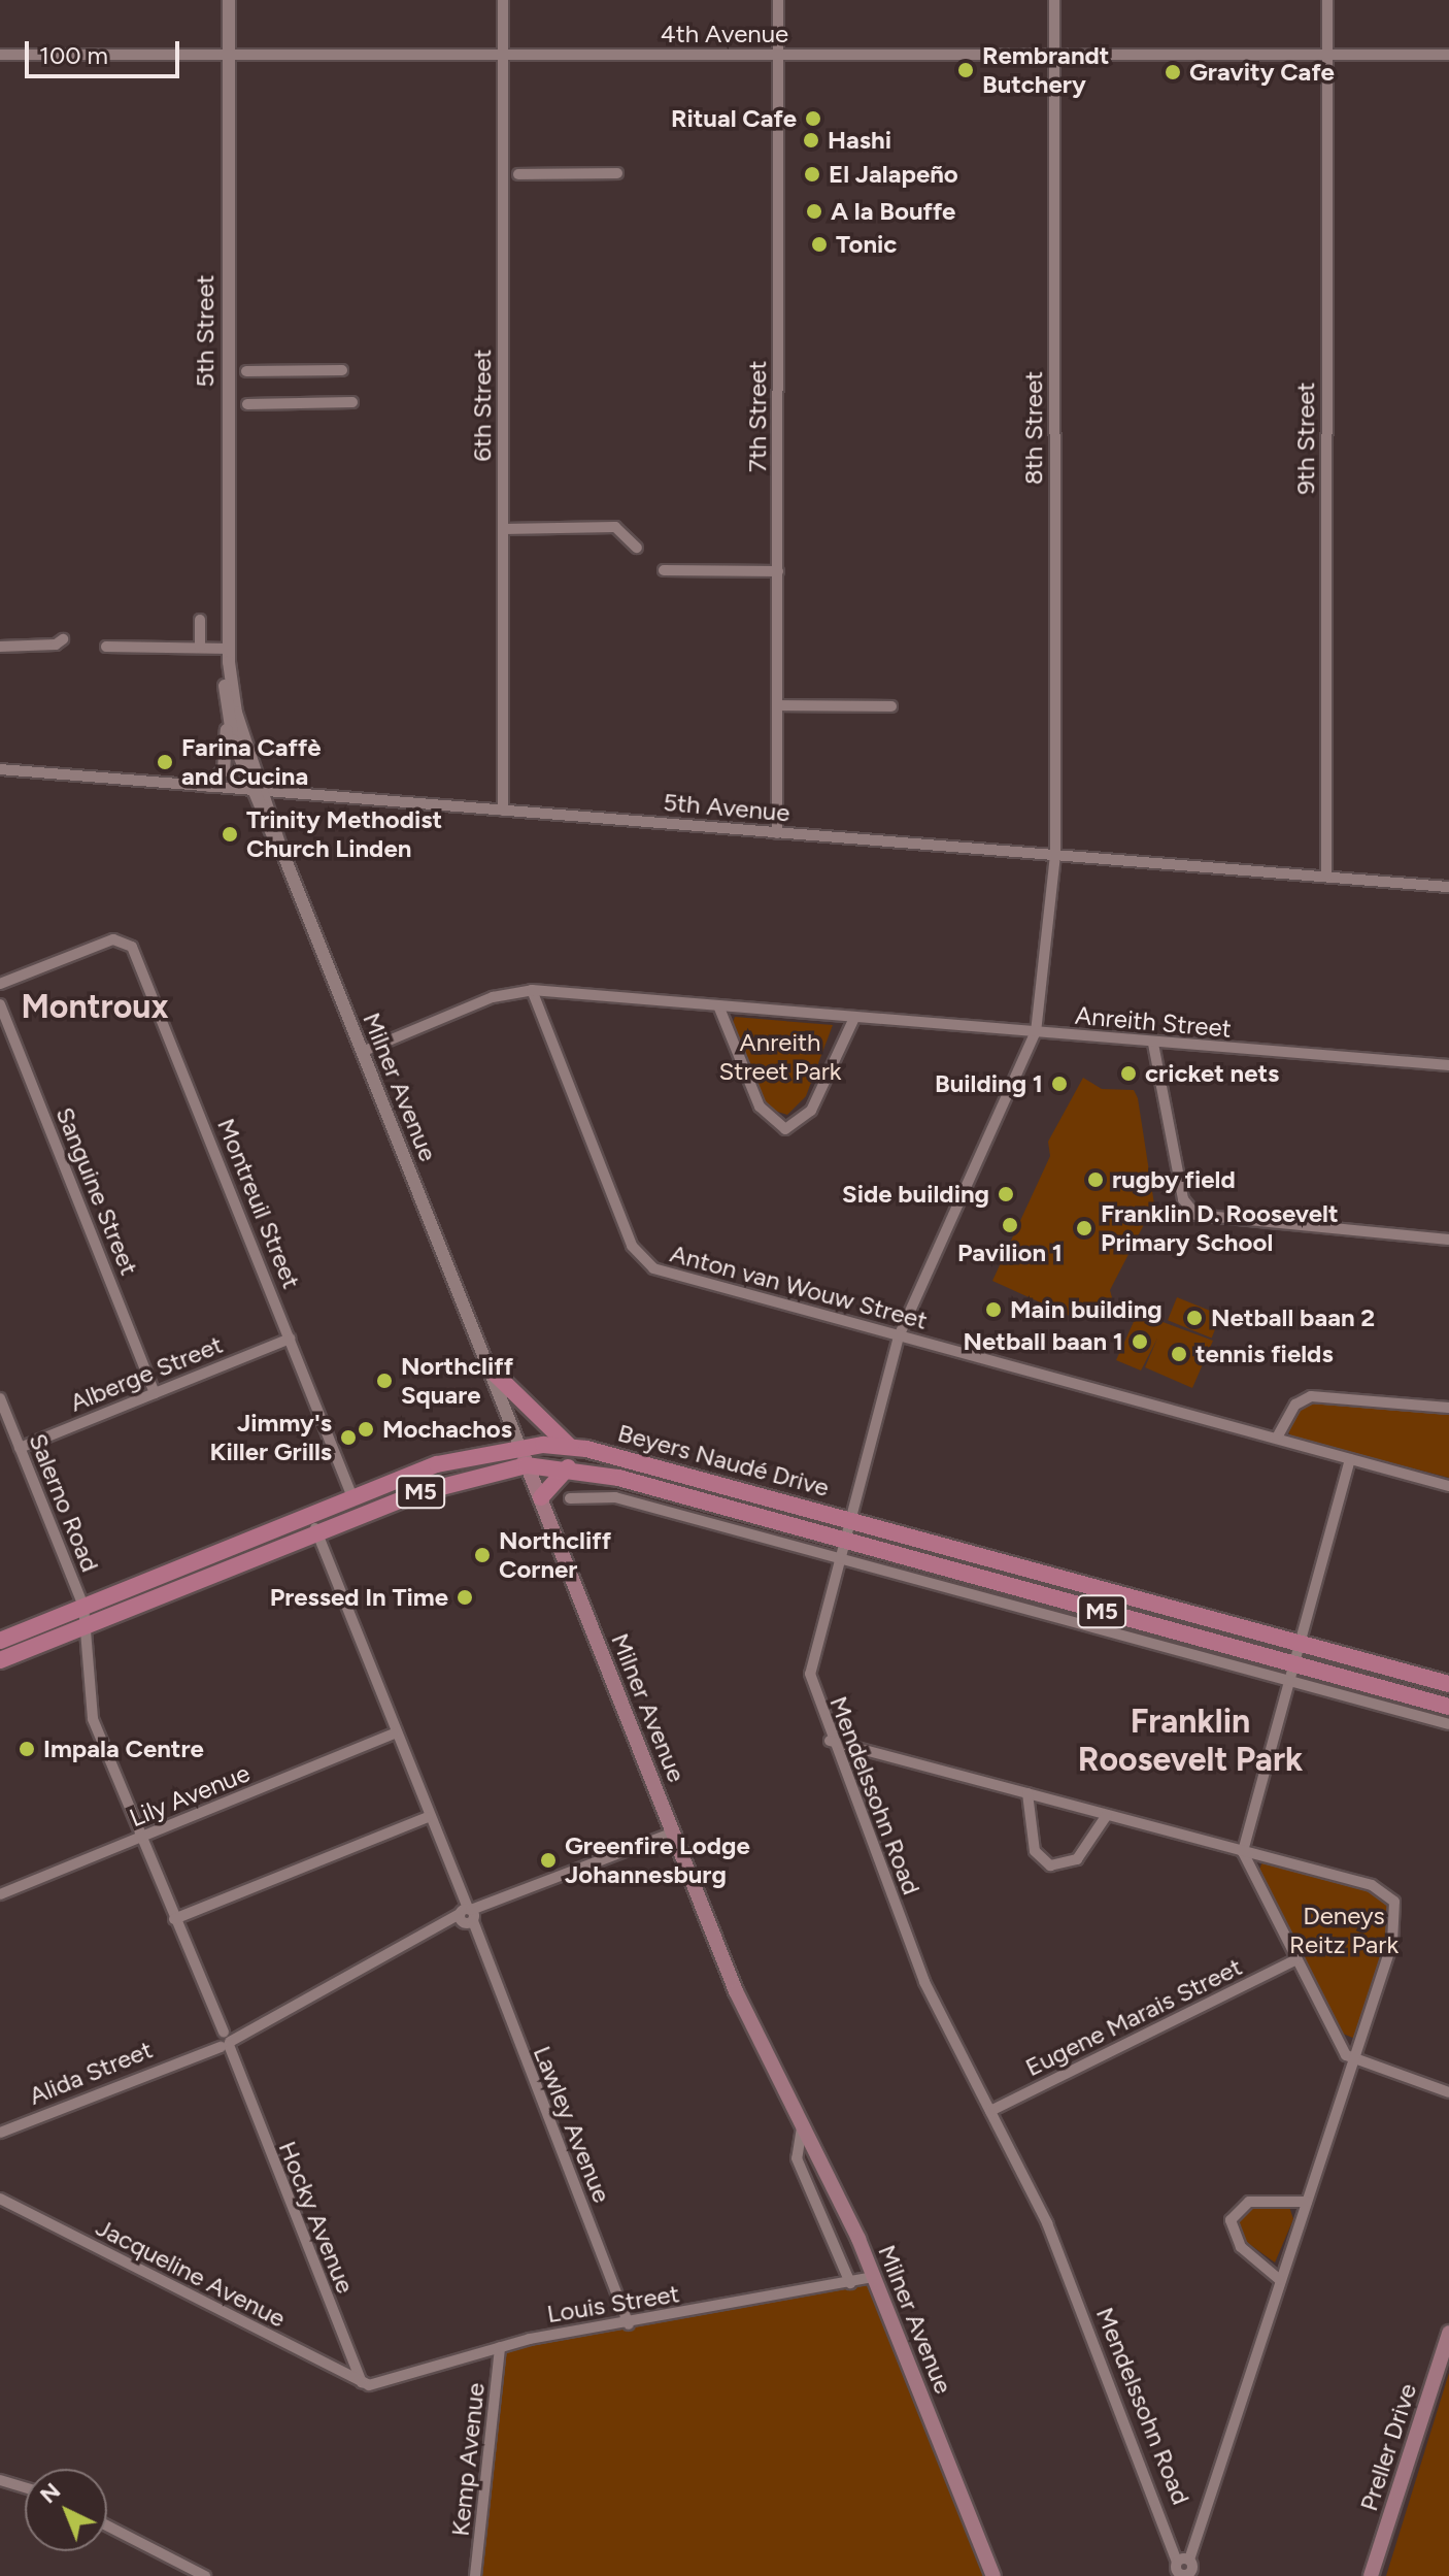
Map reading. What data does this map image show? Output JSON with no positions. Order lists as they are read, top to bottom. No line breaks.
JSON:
{"streets":{"main road":["Milner Avenue","Beyers Naudé Drive","M5","Preller Drive"],"street":["4th Avenue","5th Street","6th Street","7th Street","8th Street","9th Street","5th Avenue","Anreith Street","Sanguine Street","Montreuil Street","Anton van Wouw Street","Alberge Street","Salerno Road","Lily Avenue","Mendelssohn Road","Eugene Marais Street","Alida Street","Lawley Avenue","Hocky Avenue","Jacqueline Avenue","Louis Street","Kemp Avenue"]},"crossings":[["4th Avenue","5th Street"],["4th Avenue","6th Street"],["4th Avenue","7th Street"],["4th Avenue","8th Street"],["4th Avenue","9th Street"],["5th Street","5th Avenue"],["5th Street","Milner Avenue"],["6th Street","5th Avenue"],["7th Street","5th Avenue"],["8th Street","5th Avenue"],["8th Street","Mendelssohn Road"],["9th Street","5th Avenue"],["5th Avenue","Milner Avenue"],["5th Avenue","Mendelssohn Road"],["Anreith Street","Milner Avenue"],["Anreith Street","Anton van Wouw Street"],["Anreith Street","Mendelssohn Road"],["Milner Avenue","Beyers Naudé Drive"],["Milner Avenue","Alida Street"],["Milner Avenue","Louis Street"],["Sanguine Street","Alberge Street"],["Montreuil Street","Alberge Street"],["Montreuil Street","Beyers Naudé Drive"],["Anton van Wouw Street","Mendelssohn Road"],["Alberge Street","Salerno Road"],["Beyers Naudé Drive","Salerno Road"],["Beyers Naudé Drive","Mendelssohn Road"],["Beyers Naudé Drive","Lawley Avenue"],["Beyers Naudé Drive","Hocky Avenue"],["Salerno Road","Hocky Avenue"],["Lily Avenue","Lawley Avenue"],["Lily Avenue","Hocky Avenue"],["Mendelssohn Road","Eugene Marais Street"],["Alida Street","Lawley Avenue"],["Alida Street","Hocky Avenue"],["Lawley Avenue","Louis Street"],["Hocky Avenue","Jacqueline Avenue"],["Hocky Avenue","Louis Street"],["Jacqueline Avenue","Louis Street"],["Louis Street","Kemp Avenue"]],"districts":["Montroux","Franklin Roosevelt Park"],"parks":["Anreith Street Park","Deneys Reitz Park"],"places":["Rembrandt Butchery","Gravity Cafe","Ritual Cafe","Hashi","El Jalapeño","A la Bouffe","Tonic","Farina Caffè and Cucina","Trinity Methodist Church Linden","cricket nets","Building 1","rugby field","Side building","Pavilion 1","Franklin D. Roosevelt Primary School","Main building","Netball baan 2","Netball baan 1","tennis fields","Northcliff Square","Mochachos","Jimmy's Killer Grills","Northcliff Corner","Pressed In Time","Impala Centre","Greenfire Lodge Johannesburg"],"scale_bar":"100 m","north":"top left"}
